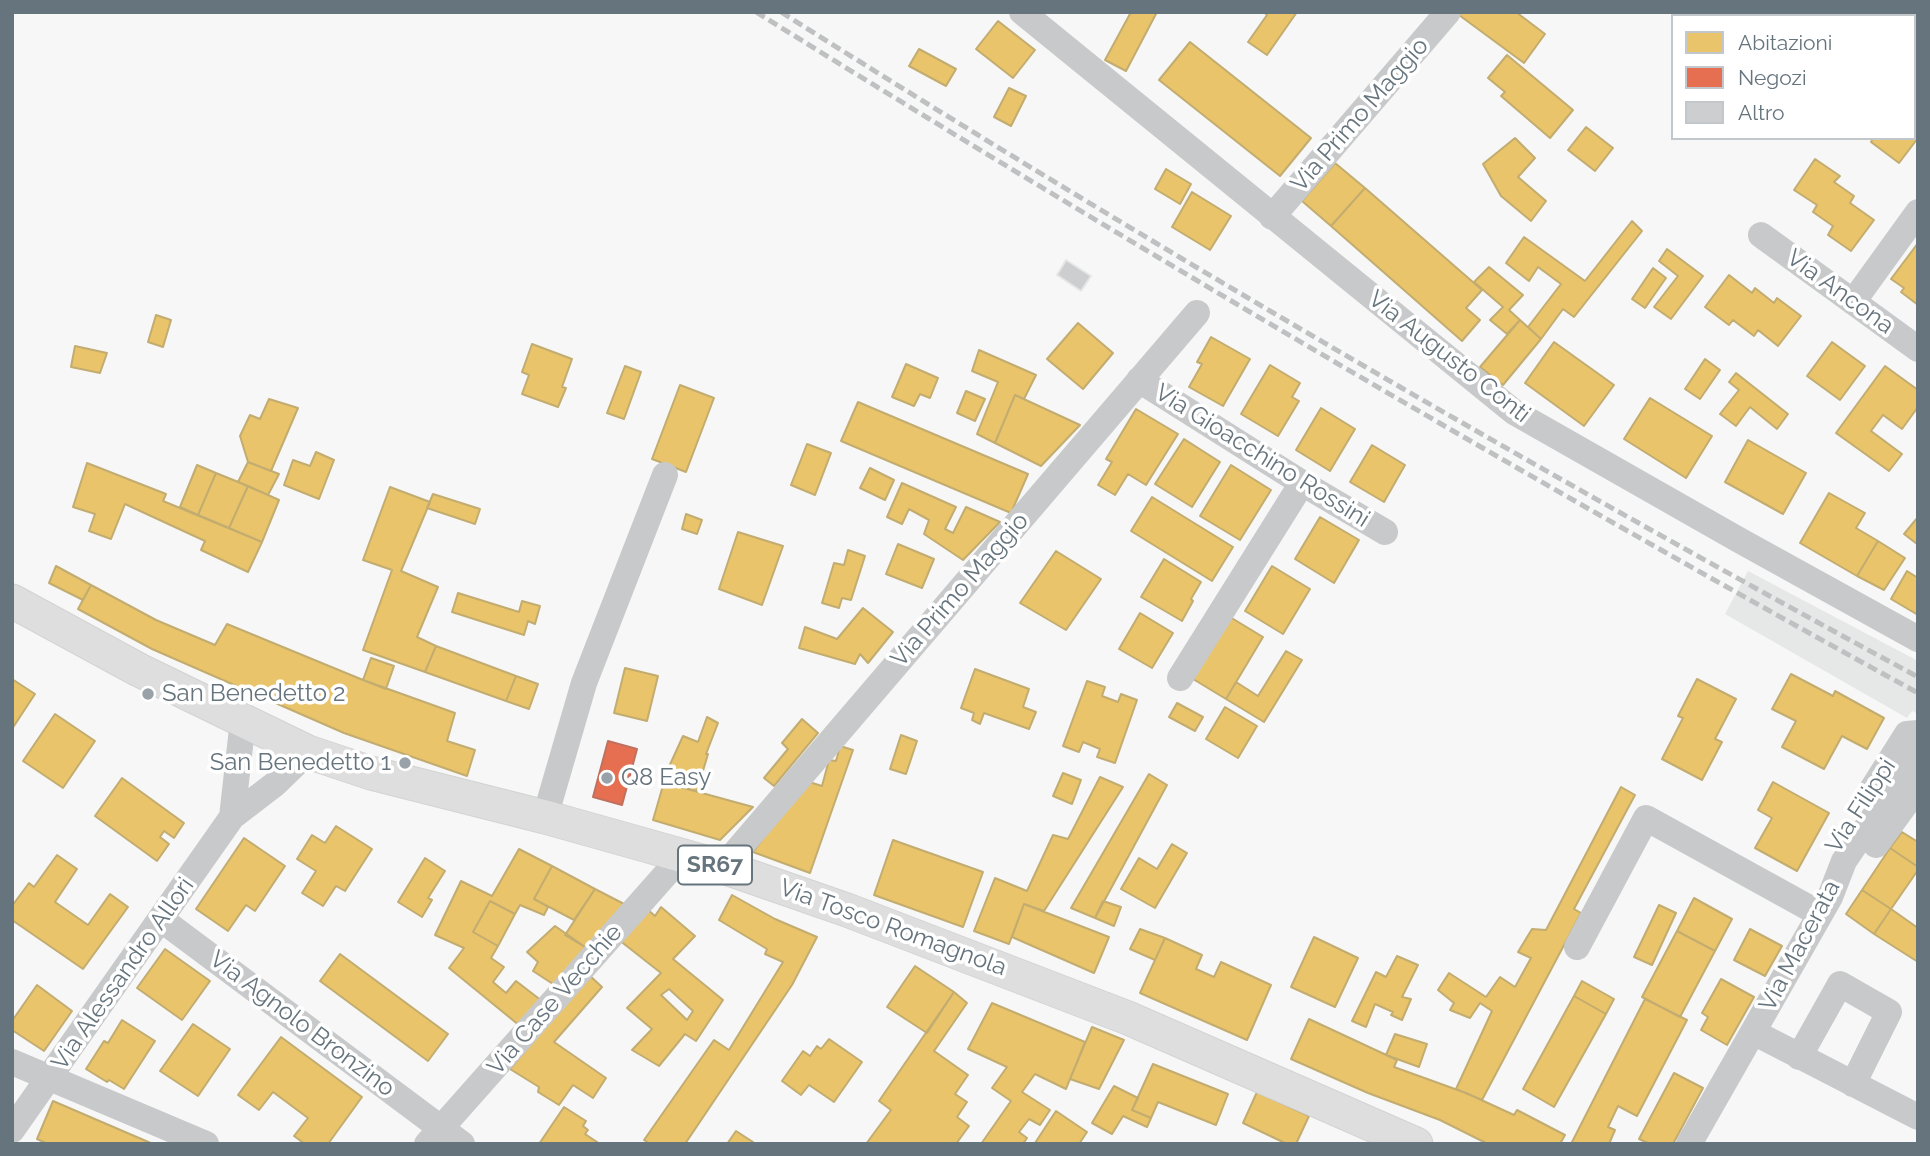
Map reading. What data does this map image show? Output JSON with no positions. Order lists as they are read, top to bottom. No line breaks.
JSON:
{"streets":{"main road":["SR67","Via Tosco Romagnola"],"street":["Via Primo Maggio","Via Ancona","Via Augusto Conti","Via Gioacchino Rossini","Via Filippi","Via Macerata","Via Alessandro Allori","Via Case Vecchie","Via Agnolo Bronzino"]},"crossings":[["Via Primo Maggio","Via Augusto Conti"],["Via Primo Maggio","Via Gioacchino Rossini"],["Via Primo Maggio","Via Tosco Romagnola"],["Via Filippi","Via Macerata"],["Via Tosco Romagnola","Via Alessandro Allori"],["Via Tosco Romagnola","Via Case Vecchie"],["Via Alessandro Allori","Via Agnolo Bronzino"],["Via Case Vecchie","Via Agnolo Bronzino"]],"places":["San Benedetto 2","San Benedetto 1","Q8 Easy"],"legend":["Abitazioni","Negozi","Altro"]}
